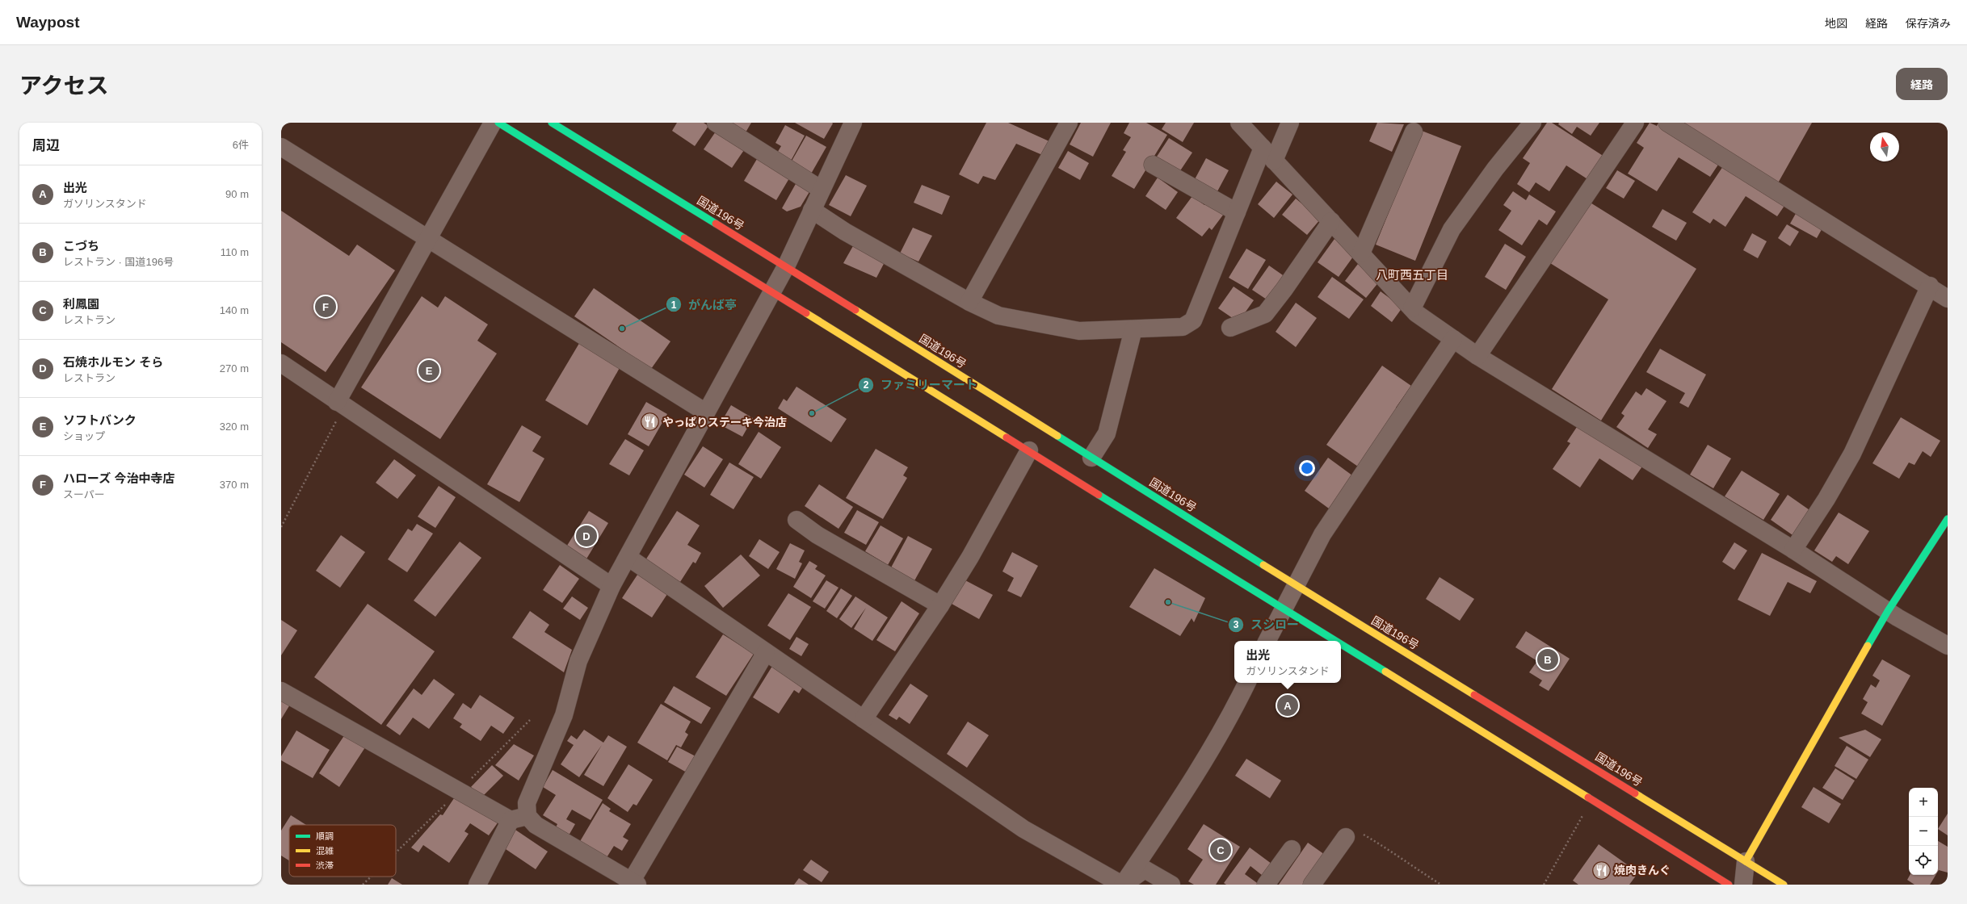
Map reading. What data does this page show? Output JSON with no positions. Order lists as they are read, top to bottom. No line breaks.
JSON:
{"streets":{"main road":["国道196号"]},"districts":["八町西五丁目"],"places":{"other":["がんば亭","ファミリーマート","スシロー"],"restaurant":["やっぱりステーキ今治店","焼肉きんぐ"]},"legend":["順調","混雑","渋滞"],"north":"top","page":{"header":"Waypost","nav":["地図","経路","保存済み"],"title":"アクセス","buttons":"経路","heading":["周辺","6件"],"list":[{"mark":"A","name":"出光","note":"ガソリンスタンド","value":"90 m"},{"mark":"B","name":"こづち","note":"レストラン · 国道196号","value":"110 m"},{"mark":"C","name":"利鳳園","note":"レストラン","value":"140 m"},{"mark":"D","name":"石焼ホルモン そら","note":"レストラン","value":"270 m"},{"mark":"E","name":"ソフトバンク","note":"ショップ","value":"320 m"},{"mark":"F","name":"ハローズ 今治中寺店","note":"スーパー","value":"370 m"}],"pins":["F","E","D","B","A","C"],"popup":["出光","ガソリンスタンド"],"map_buttons":["+","−"]}}
